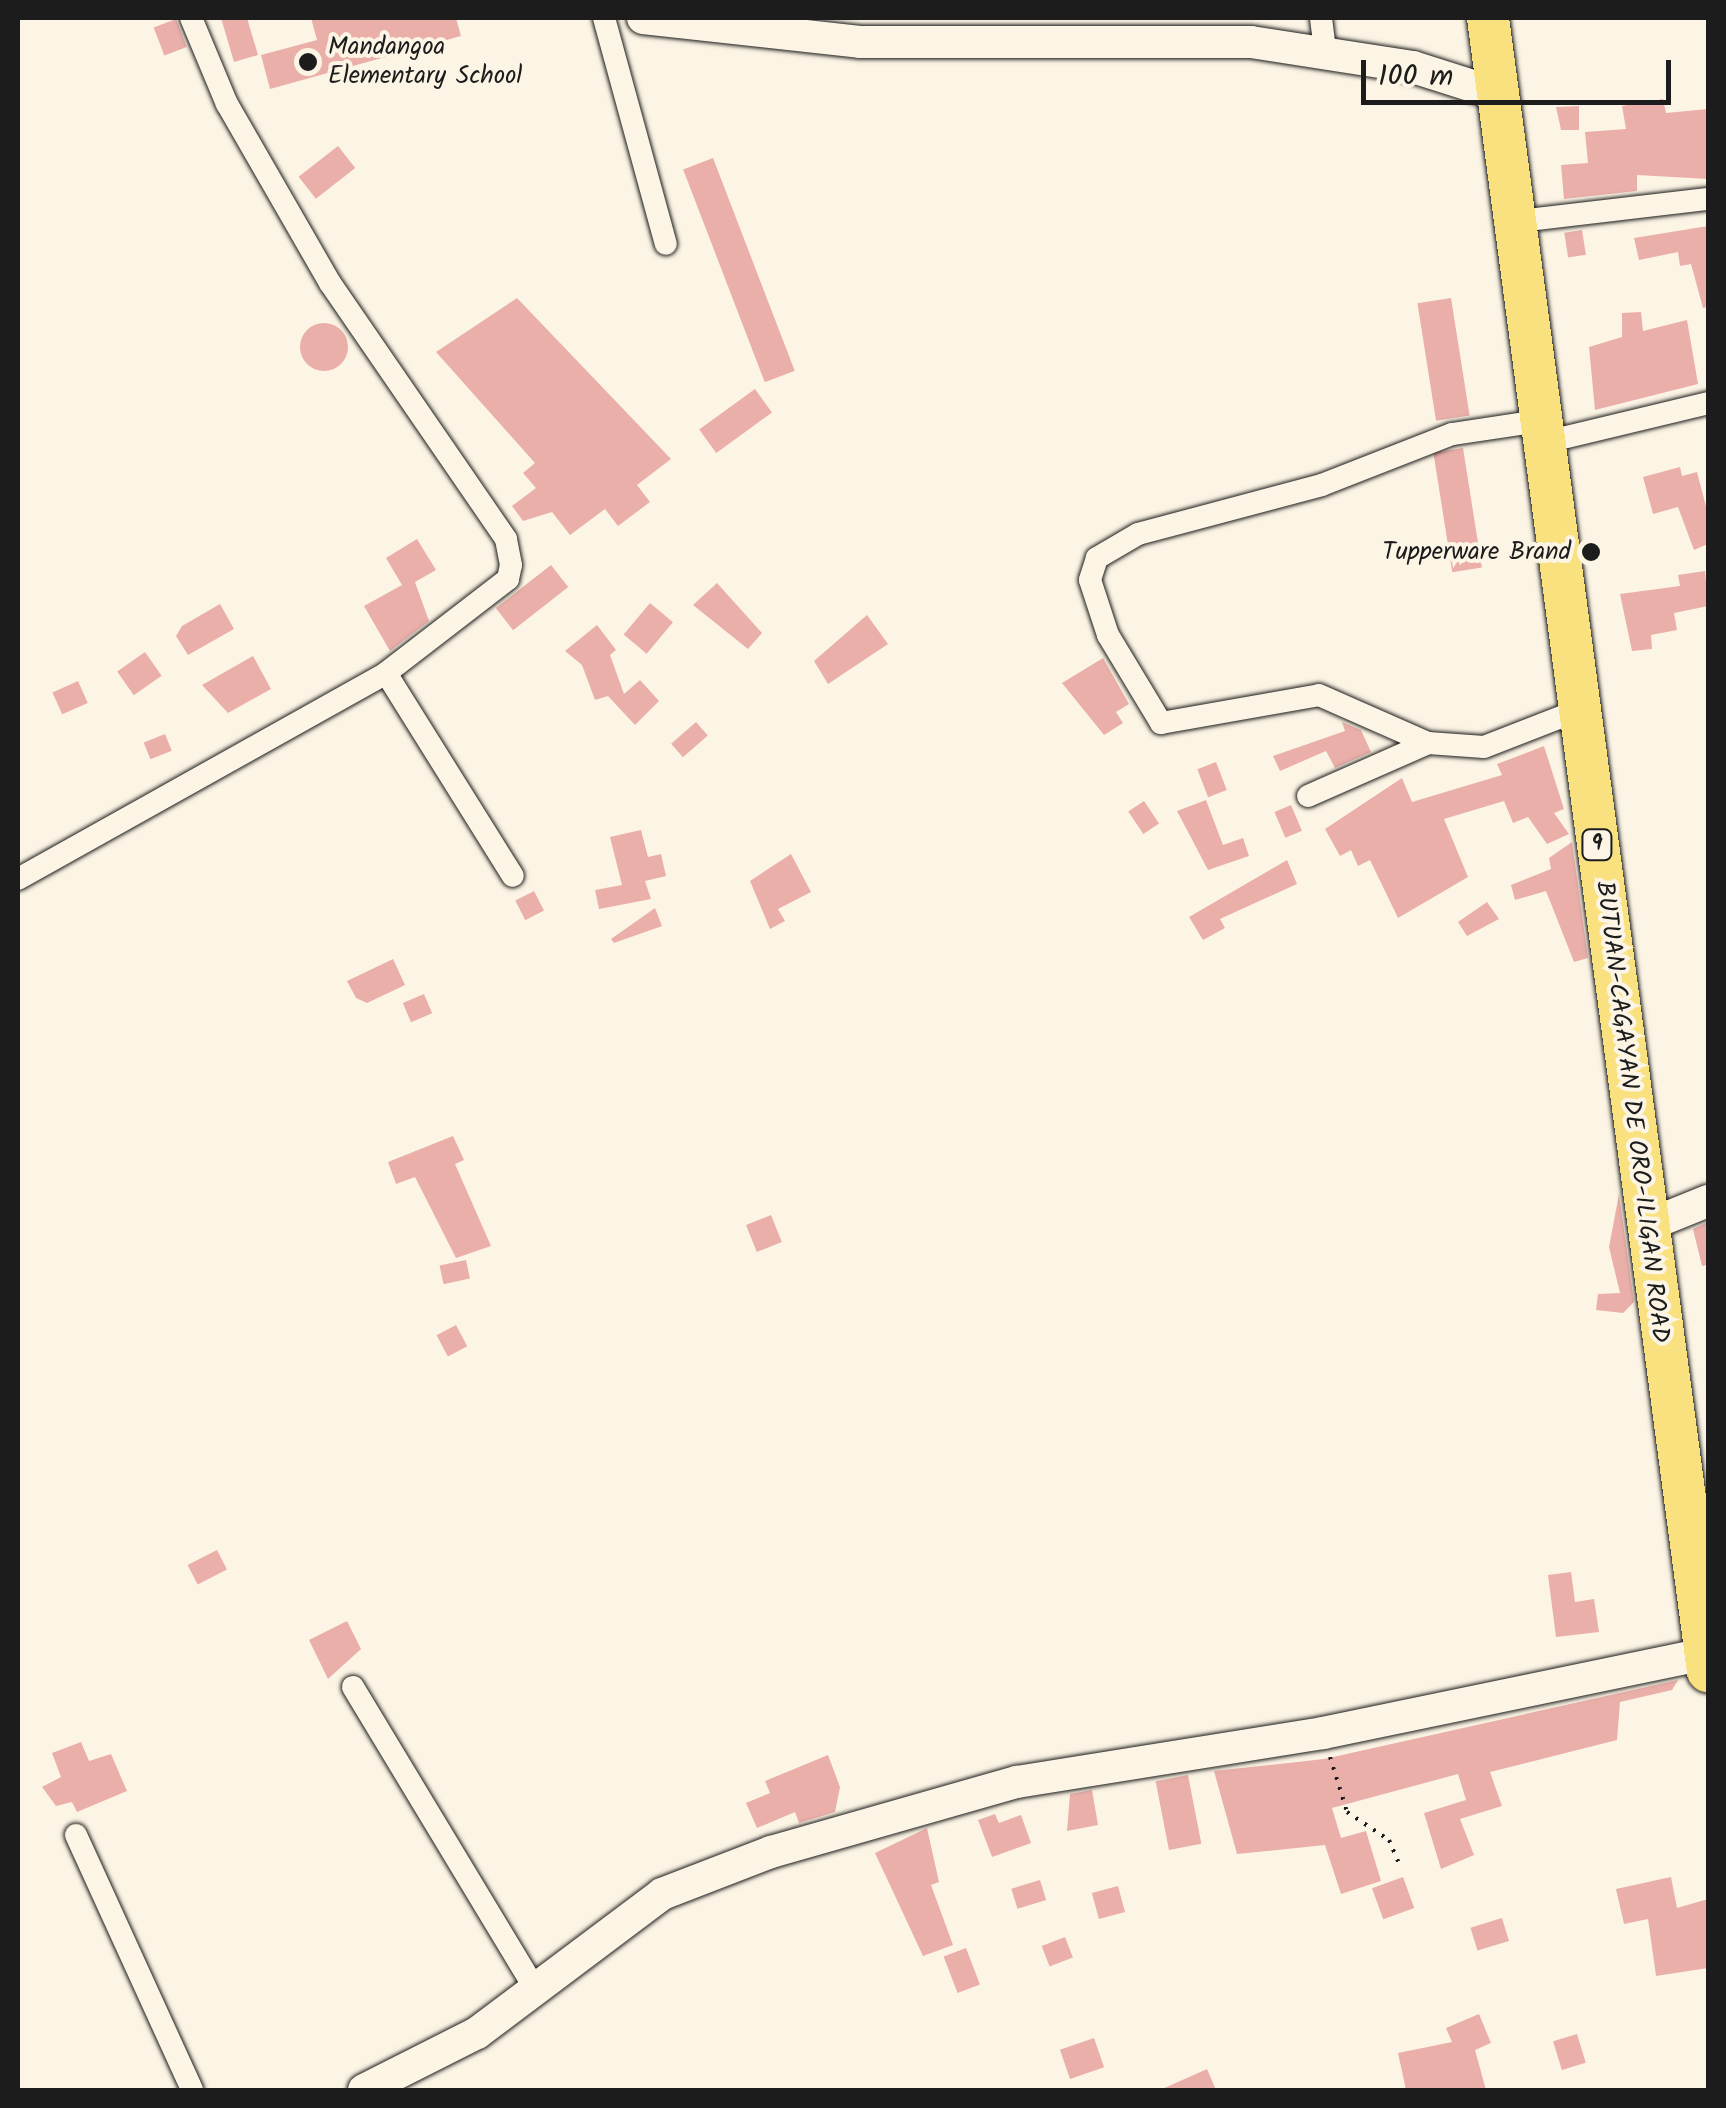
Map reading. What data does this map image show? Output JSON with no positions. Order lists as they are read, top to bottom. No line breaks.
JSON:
{"streets":{"highway":["9","BUTUAN-CAGAYAN DE ORO-ILIGAN ROAD"]},"places":["Mandangoa Elementary School","Tupperware Brand"],"scale_bar":"100 m"}
